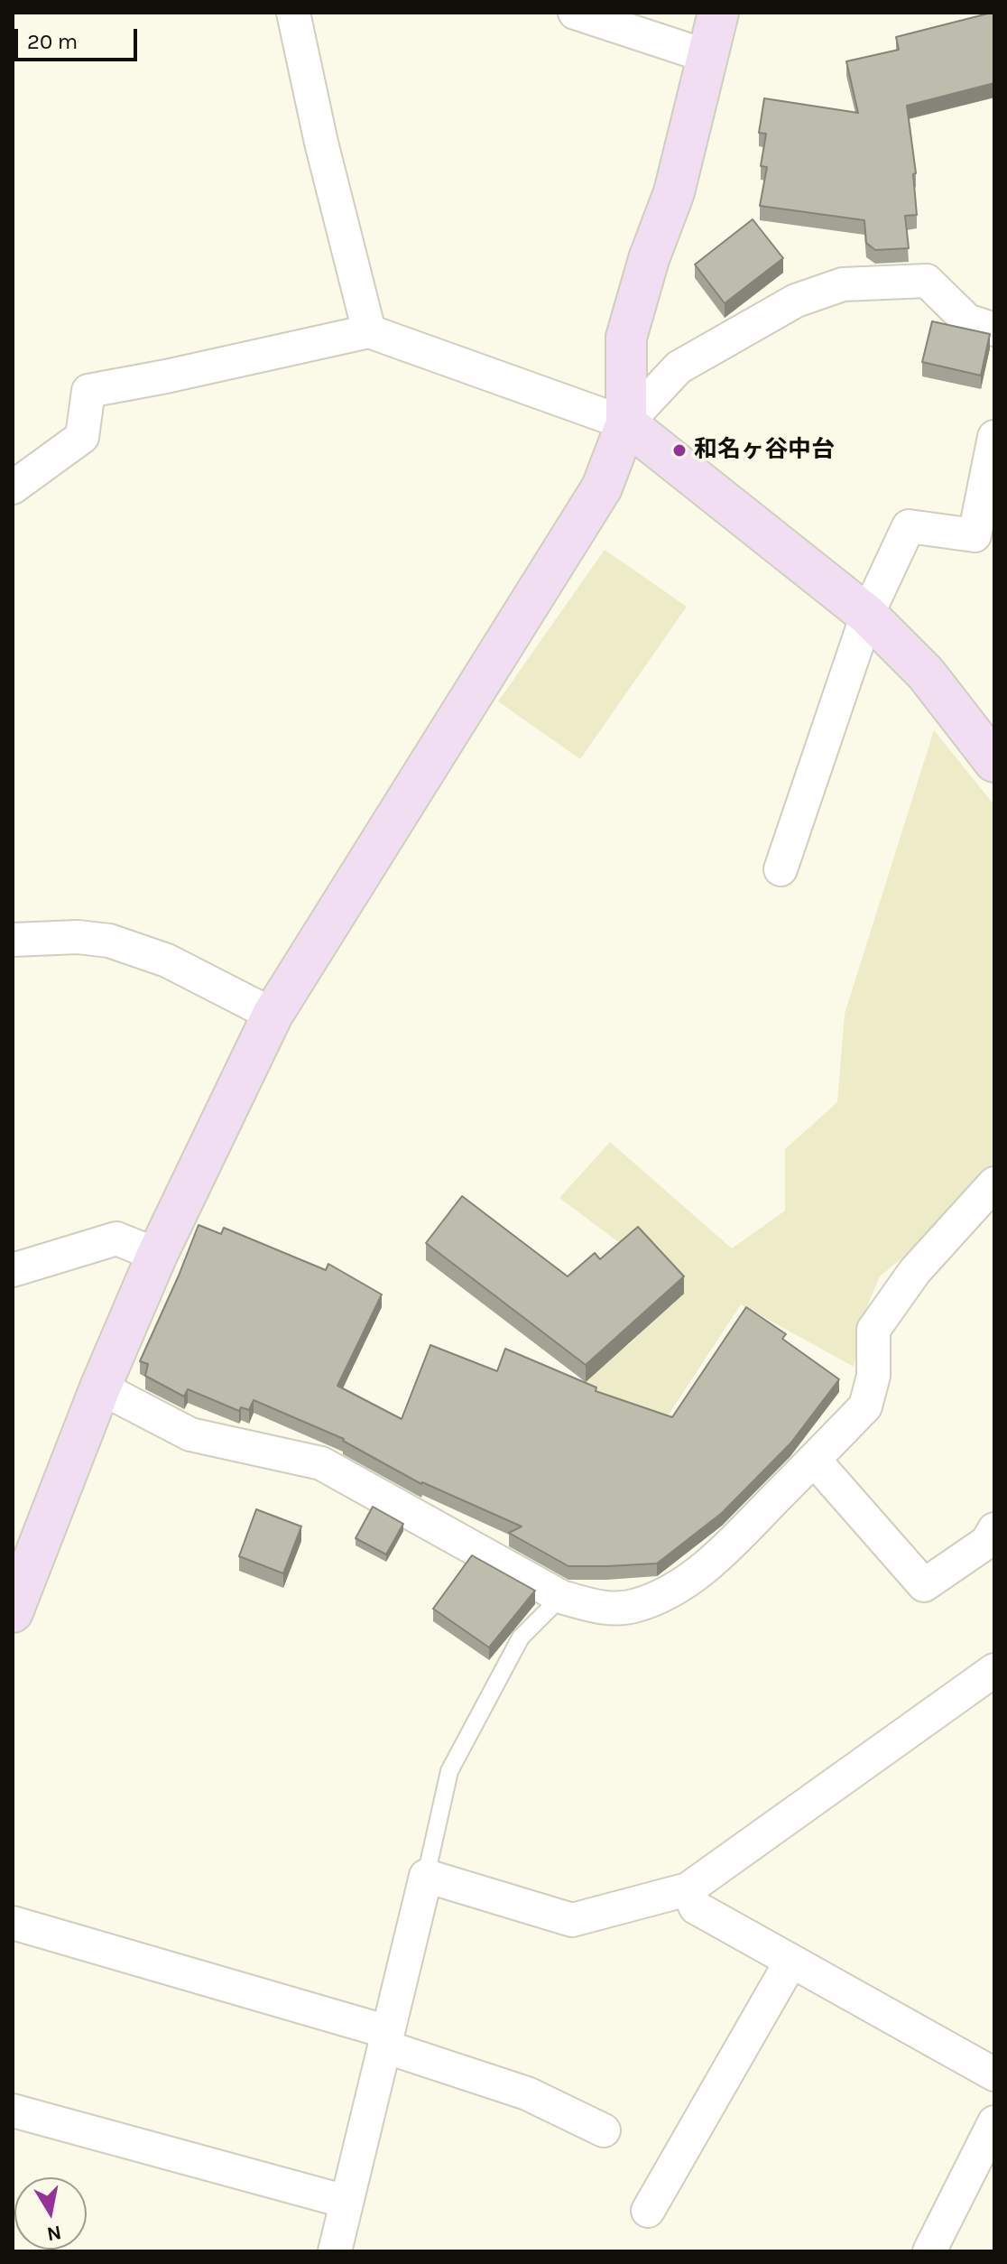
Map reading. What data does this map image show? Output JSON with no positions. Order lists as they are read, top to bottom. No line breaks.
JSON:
{"places":["和名ヶ谷中台"],"scale_bar":"20 m","north":"bottom"}
